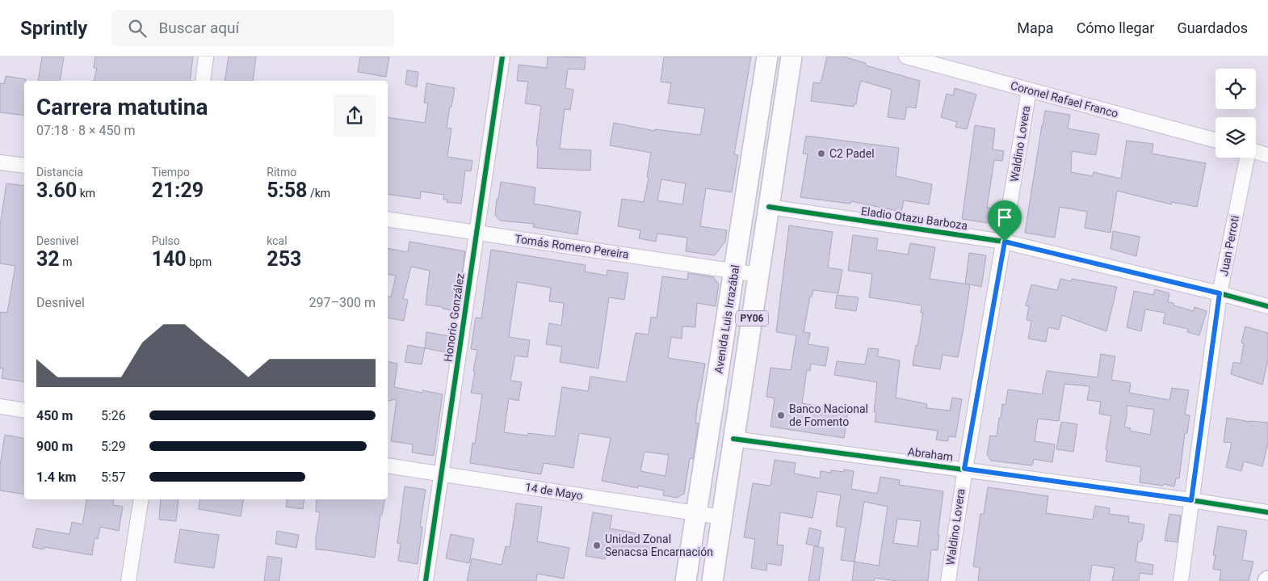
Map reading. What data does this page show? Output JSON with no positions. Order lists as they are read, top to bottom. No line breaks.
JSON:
{"streets":{"highway":["PY06","Avenida Luis Irrazábal"],"street":["Coronel Rafael Franco","Waldino Lovera","Eladio Otazu Barboza","Juan Perroti","Tomás Romero Pereira","Honorio González","Abraham","14 de Mayo"]},"crossings":[["Coronel Rafael Franco","Waldino Lovera"],["Waldino Lovera","Eladio Otazu Barboza"],["Waldino Lovera","Abraham"],["Eladio Otazu Barboza","Juan Perroti"],["Eladio Otazu Barboza","PY06"],["Juan Perroti","Abraham"],["Tomás Romero Pereira","Honorio González"],["Tomás Romero Pereira","PY06"],["Tomás Romero Pereira","Avenida Luis Irrazábal"],["Honorio González","14 de Mayo"],["PY06","Abraham"],["PY06","14 de Mayo"],["Avenida Luis Irrazábal","14 de Mayo"]],"places":["C2 Padel","Banco Nacional de Fomento","Unidad Zonal Senacsa Encarnación"],"page":{"header":"Sprintly","search":"Buscar aquí","nav":["Mapa","Cómo llegar","Guardados"],"heading":["Carrera matutina","07:18 · 8 × 450 m"],"stats":[["Distancia","3.60 km"],["Tiempo","21:29"],["Ritmo","5:58 /km"],["Desnivel","32 m"],["Pulso","140 bpm"],["kcal","253"]],"chart":["Desnivel","297–300 m"],"list":[{"name":"450 m","note":"5:26"},{"name":"900 m","note":"5:29"},{"name":"1.4 km","note":"5:57"}]}}
